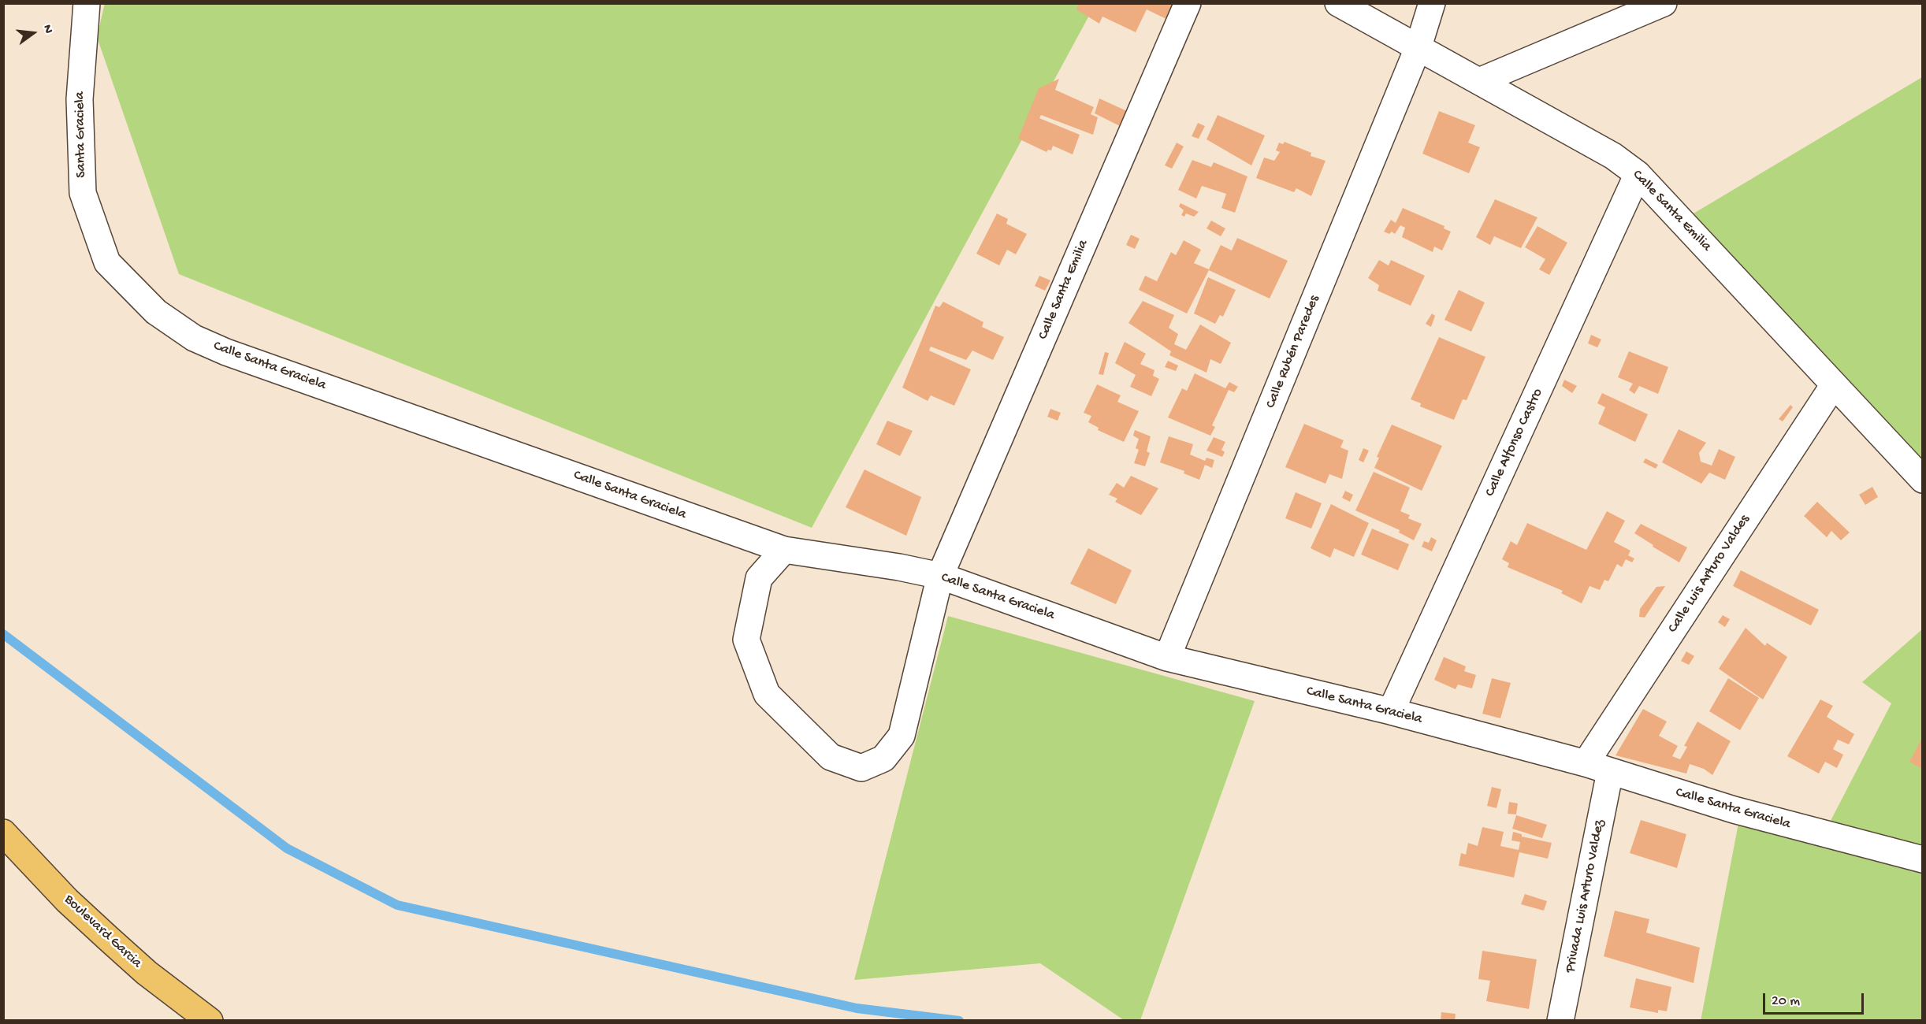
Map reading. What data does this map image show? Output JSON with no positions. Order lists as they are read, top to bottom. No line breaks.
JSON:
{"streets":{"main road":["Boulevard Garcia"],"street":["Santa Graciela","Calle Santa Emilia","Calle Rubén Paredes","Calle Santa Graciela","Calle Alfonso Castro","Calle Luis Arturo Valdes","Privada Luis Arturo Valdez"]},"crossings":[["Santa Graciela","Calle Santa Graciela"],["Calle Santa Emilia","Calle Rubén Paredes"],["Calle Santa Emilia","Calle Santa Graciela"],["Calle Santa Emilia","Calle Alfonso Castro"],["Calle Santa Emilia","Calle Luis Arturo Valdes"],["Calle Rubén Paredes","Calle Santa Graciela"],["Calle Santa Graciela","Calle Alfonso Castro"],["Calle Santa Graciela","Calle Luis Arturo Valdes"],["Calle Santa Graciela","Privada Luis Arturo Valdez"]],"scale_bar":"20 m","north":"right"}
